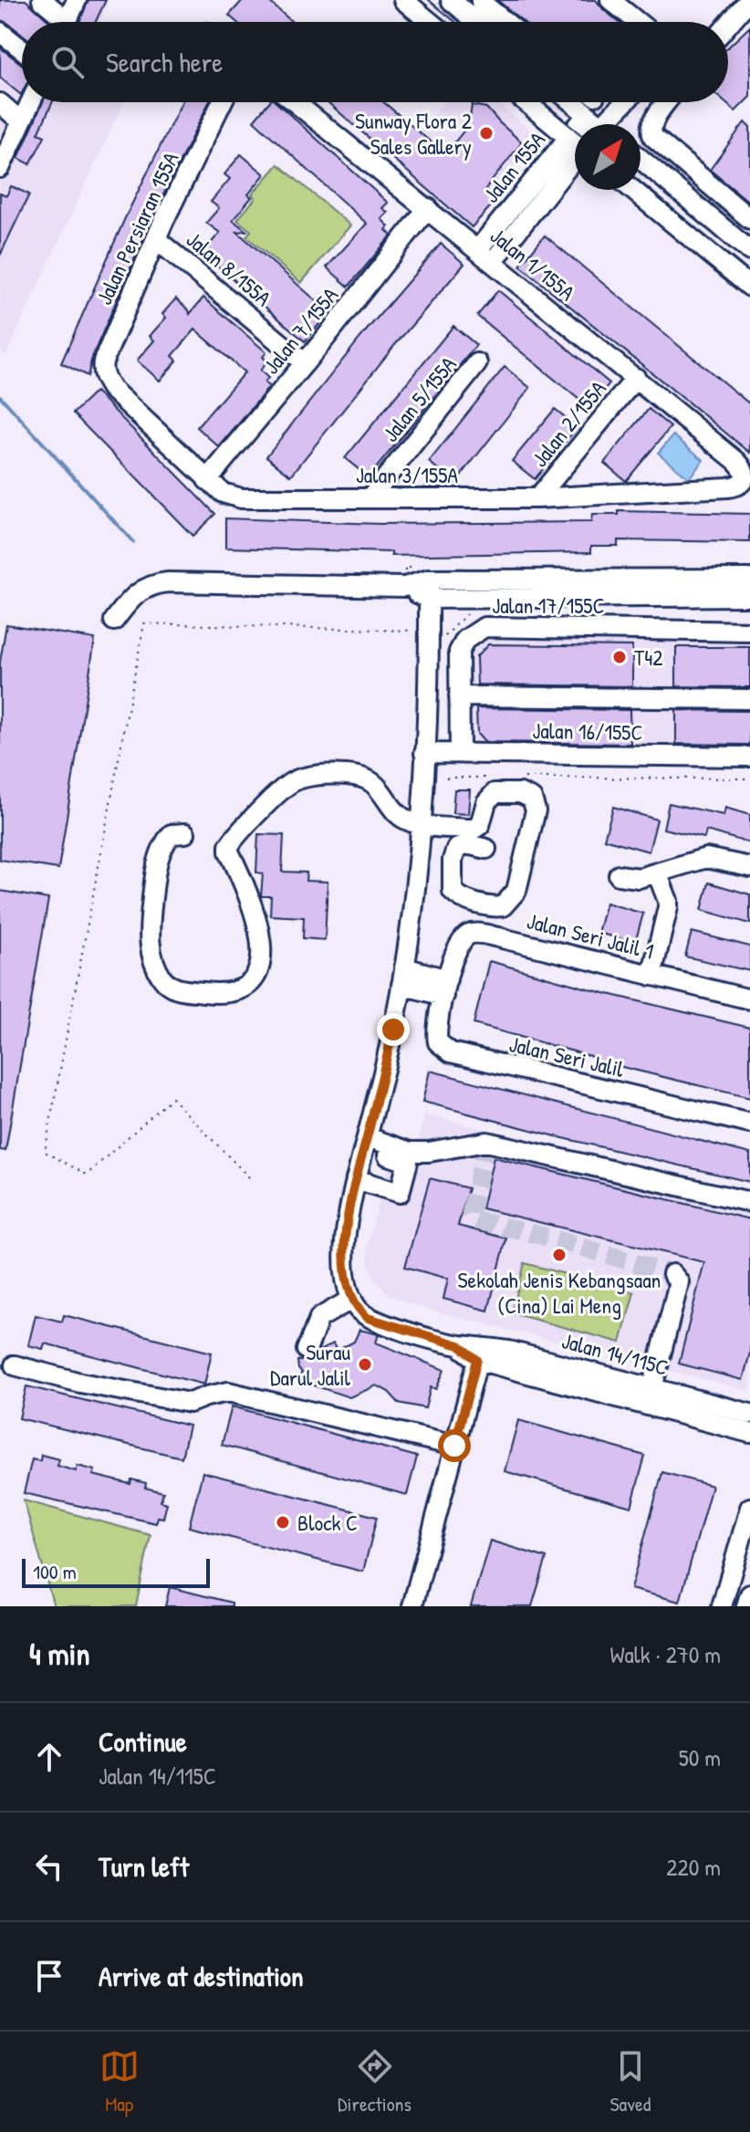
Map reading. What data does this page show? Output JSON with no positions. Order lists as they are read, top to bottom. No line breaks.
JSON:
{"streets":{"street":["Jalan 155A","Jalan Persiaran 155A","Jalan 1/155A","Jalan 8/155A","Jalan 7/155A","Jalan 5/155A","Jalan 2/155A","Jalan 3/155A","Jalan 17/155C","Jalan 16/155C","Jalan Seri Jalil 1","Jalan Seri Jalil","Jalan 14/115C"]},"crossings":[["Jalan 155A","Jalan 1/155A"],["Jalan Persiaran 155A","Jalan 8/155A"],["Jalan Persiaran 155A","Jalan 3/155A"],["Jalan 1/155A","Jalan 7/155A"],["Jalan 1/155A","Jalan 2/155A"],["Jalan 1/155A","Jalan 3/155A"],["Jalan 8/155A","Jalan 7/155A"],["Jalan 7/155A","Jalan 3/155A"],["Jalan 5/155A","Jalan 3/155A"],["Jalan 2/155A","Jalan 3/155A"],["Jalan 17/155C","Jalan 16/155C"],["Jalan Seri Jalil 1","Jalan Seri Jalil"]],"places":["Sunway Flora 2 Sales Gallery","T42","Sekolah Jenis Kebangsaan (Cina) Lai Meng","Surau Darul Jalil","Block C"],"scale_bar":"100 m","north":"top right","page":{"search":"Search here","scale":"100 m","heading":["4 min","Walk · 270 m"],"list":[["Continue","Jalan 14/115C","50 m"],["Turn left","220 m"],"Arrive at destination"],"nav":["Map","Directions","Saved"]}}
